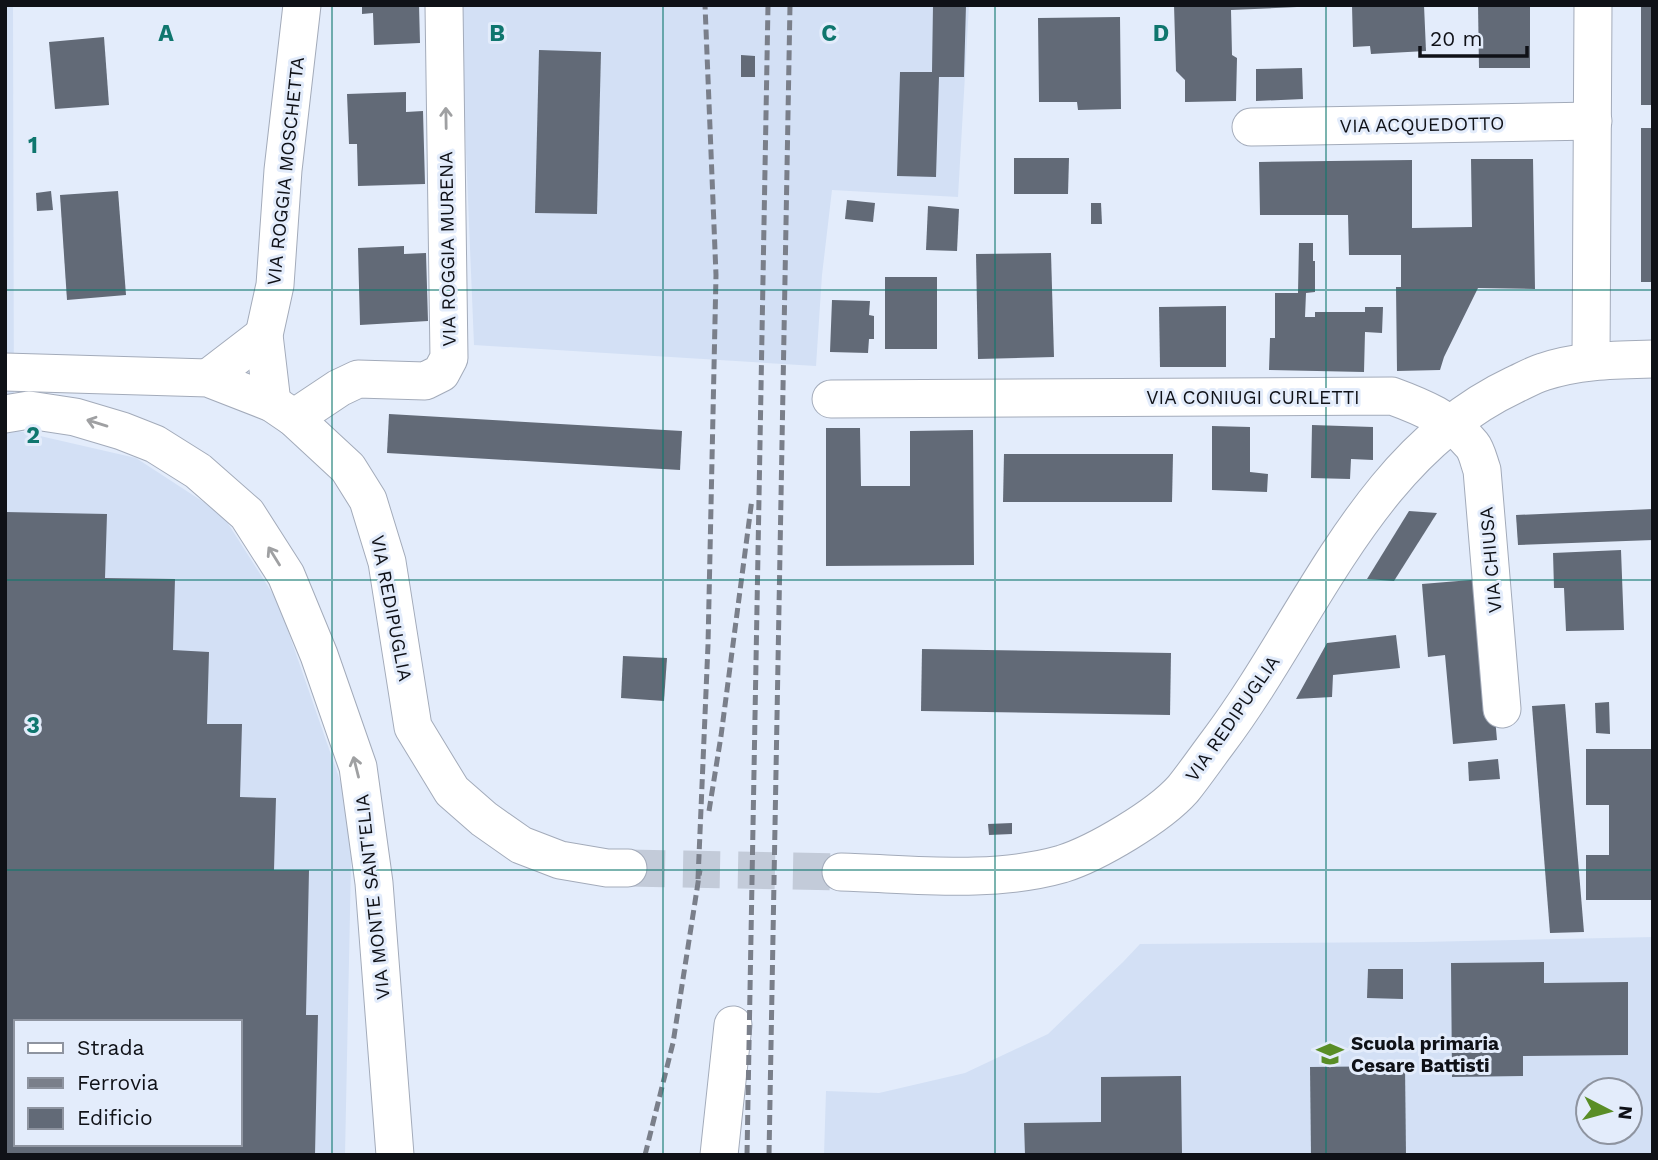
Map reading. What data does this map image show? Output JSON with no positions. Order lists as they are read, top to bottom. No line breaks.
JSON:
{"streets":{"street":["VIA ACQUEDOTTO","VIA ROGGIA MOSCHETTA","VIA ROGGIA MURENA","VIA CONIUGI CURLETTI","VIA CHIUSA","VIA REDIPUGLIA","VIA MONTE SANT'ELIA"]},"crossings":[["VIA ROGGIA MOSCHETTA","VIA ROGGIA MURENA"],["VIA ROGGIA MOSCHETTA","VIA REDIPUGLIA"],["VIA ROGGIA MURENA","VIA REDIPUGLIA"],["VIA CONIUGI CURLETTI","VIA CHIUSA"],["VIA CONIUGI CURLETTI","VIA REDIPUGLIA"],["VIA CHIUSA","VIA REDIPUGLIA"]],"one_way":["VIA ROGGIA MURENA","VIA MONTE SANT'ELIA"],"places":{"school or university":["Scuola primaria Cesare Battisti"]},"legend":["Strada","Ferrovia","Edificio"],"scale_bar":"20 m","north":"right","grid":{"columns":["A","B","C","D"],"rows":["1","2","3"]}}
